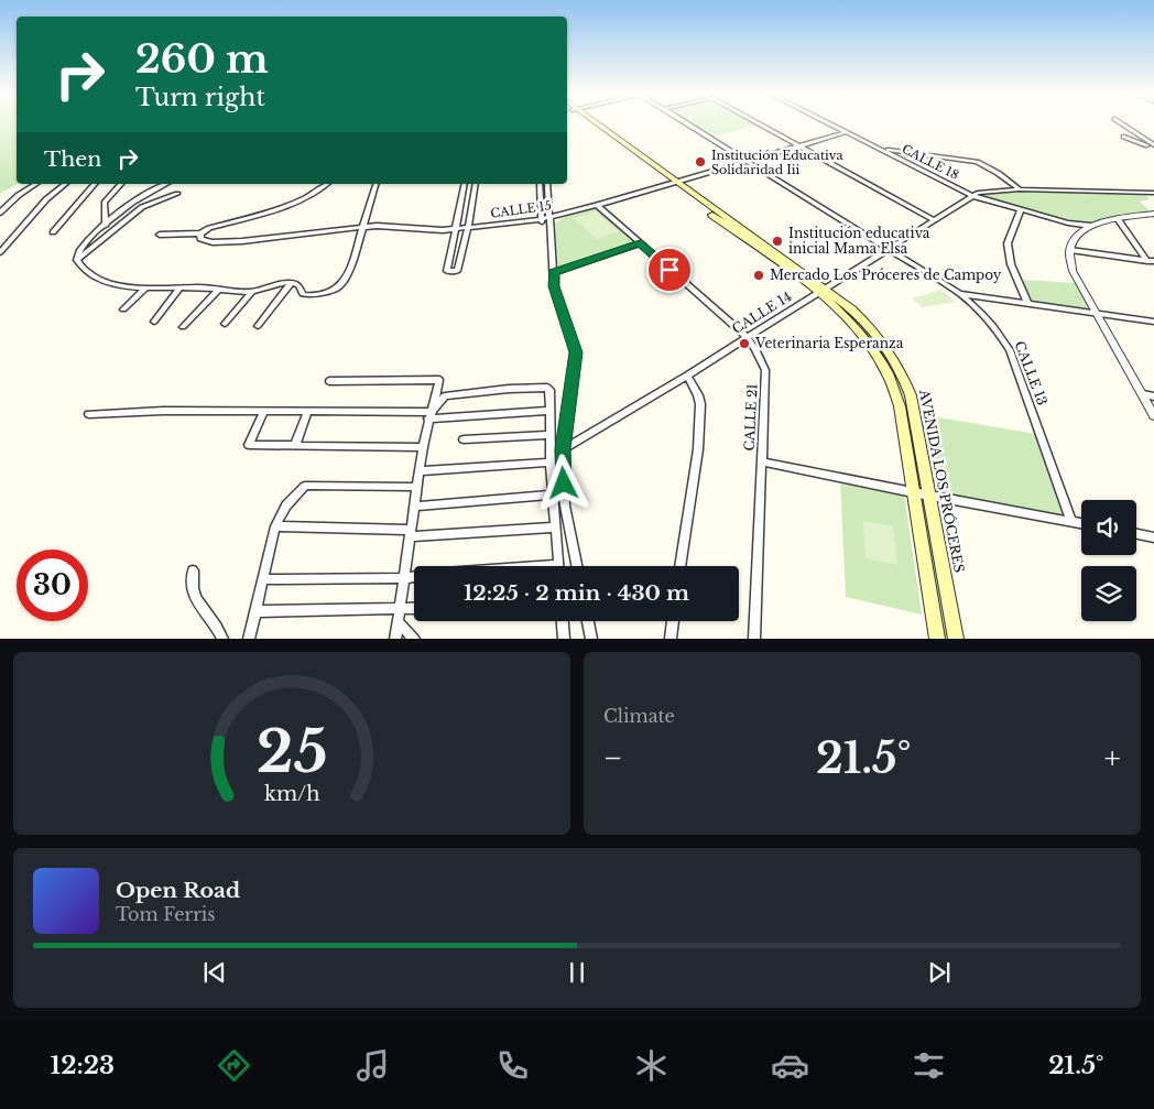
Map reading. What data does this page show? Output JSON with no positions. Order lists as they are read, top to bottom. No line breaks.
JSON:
{"streets":{"main road":["AVENIDA LOS PRÓCERES"],"street":["CALLE 18","CALLE 15","CALLE 14","CALLE 13","CALLE 21"]},"crossings":[["CALLE 18","CALLE 15"],["CALLE 18","CALLE 14"],["CALLE 15","CALLE 13"],["CALLE 15","CALLE 21"],["CALLE 15","AVENIDA LOS PRÓCERES"],["CALLE 14","CALLE 13"],["CALLE 14","CALLE 21"],["CALLE 14","AVENIDA LOS PRÓCERES"]],"places":["Institución Educativa Solidaridad Iii","Institución educativa inicial Mama Elsa","Mercado Los Próceres de Campoy","Veterinaria Esperanza"],"page":{"turn":["260 m","Turn right"],"then":"Then","limit":"30","trip":"12:25 · 2 min · 430 m","tile":"Climate","heat":["−","21.5°","+"],"song":["Open Road","Tom Ferris"],"tabs":["12:23","21.5°"],"gauge":["25","km/h"]}}
